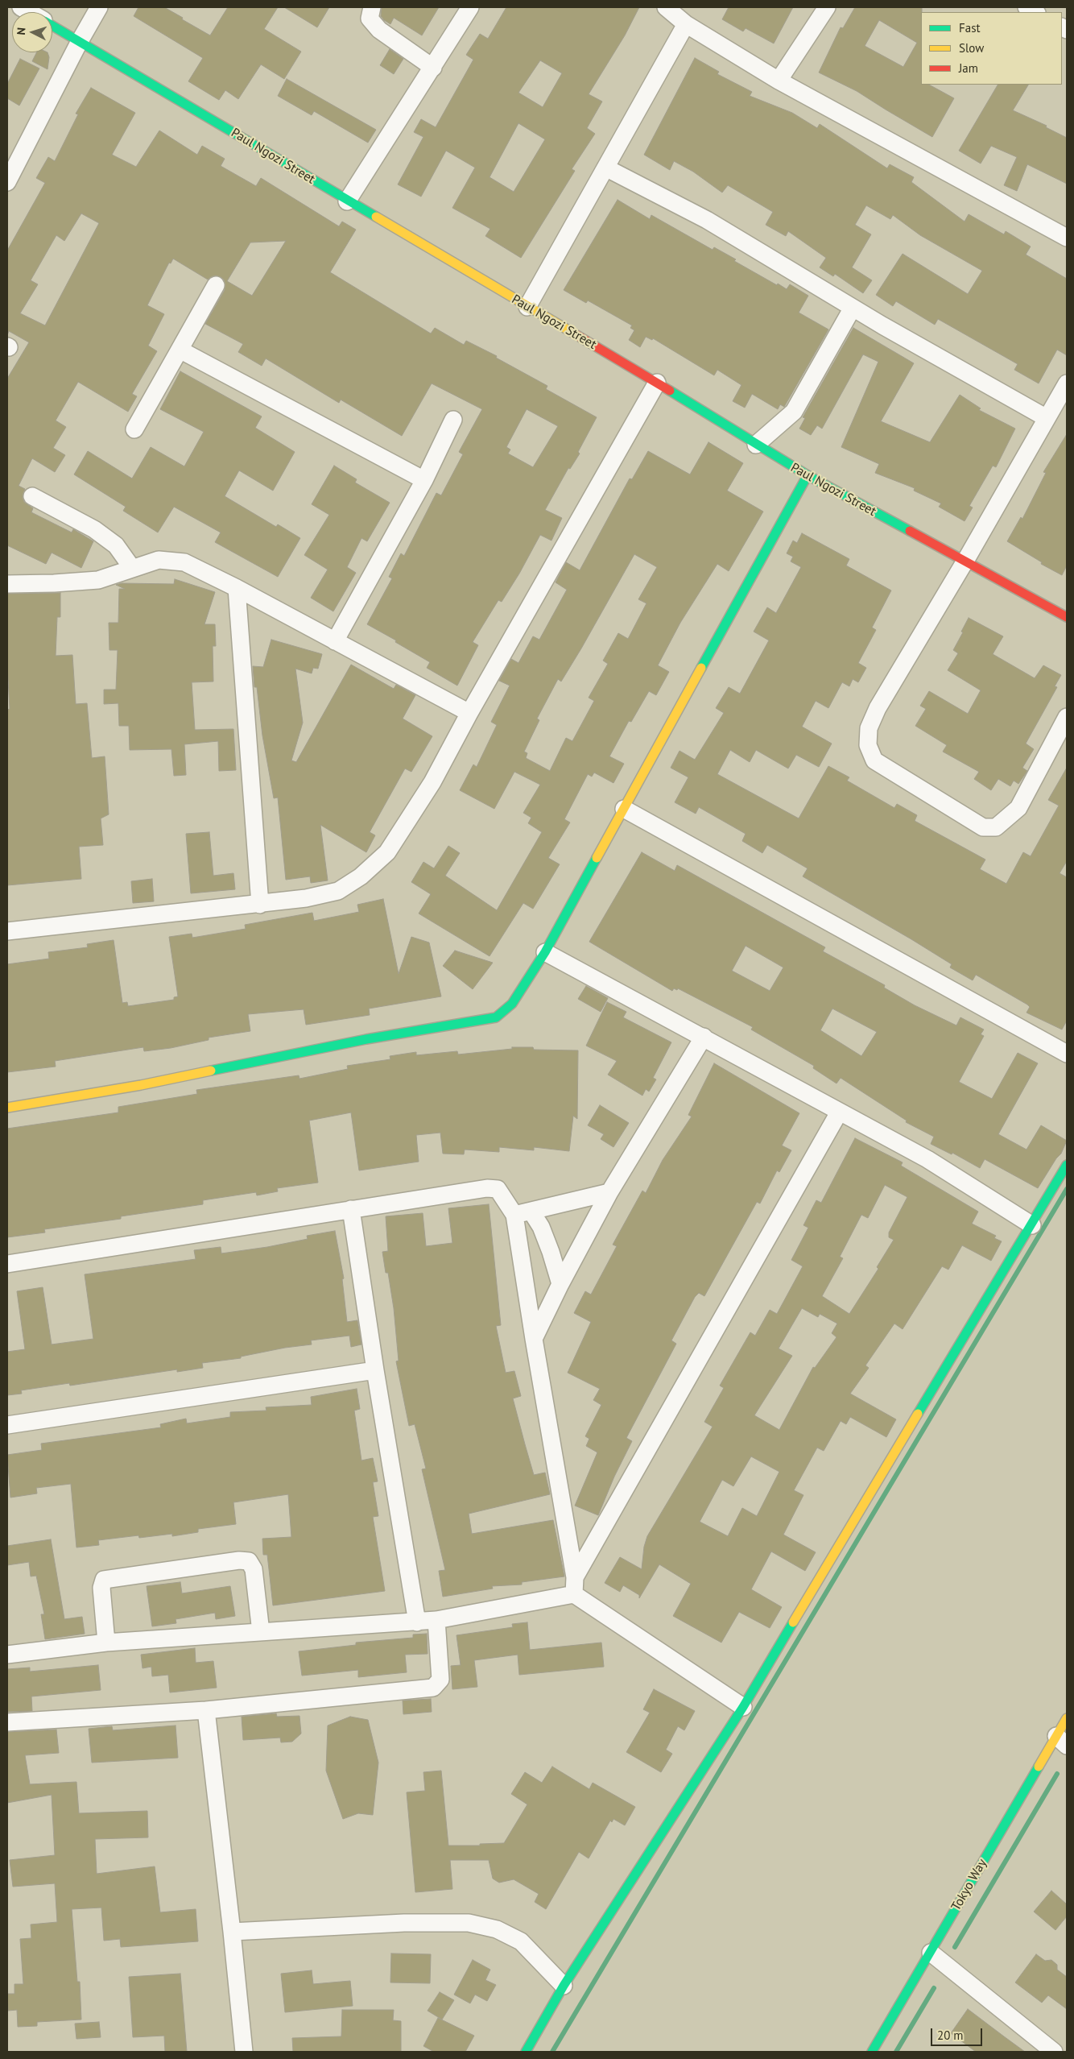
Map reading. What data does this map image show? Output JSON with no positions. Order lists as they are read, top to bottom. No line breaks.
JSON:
{"streets":{"street":["Paul Ngozi Street","Tokyo Way"]},"legend":["Fast","Slow","Jam"],"scale_bar":"20 m","north":"left"}
